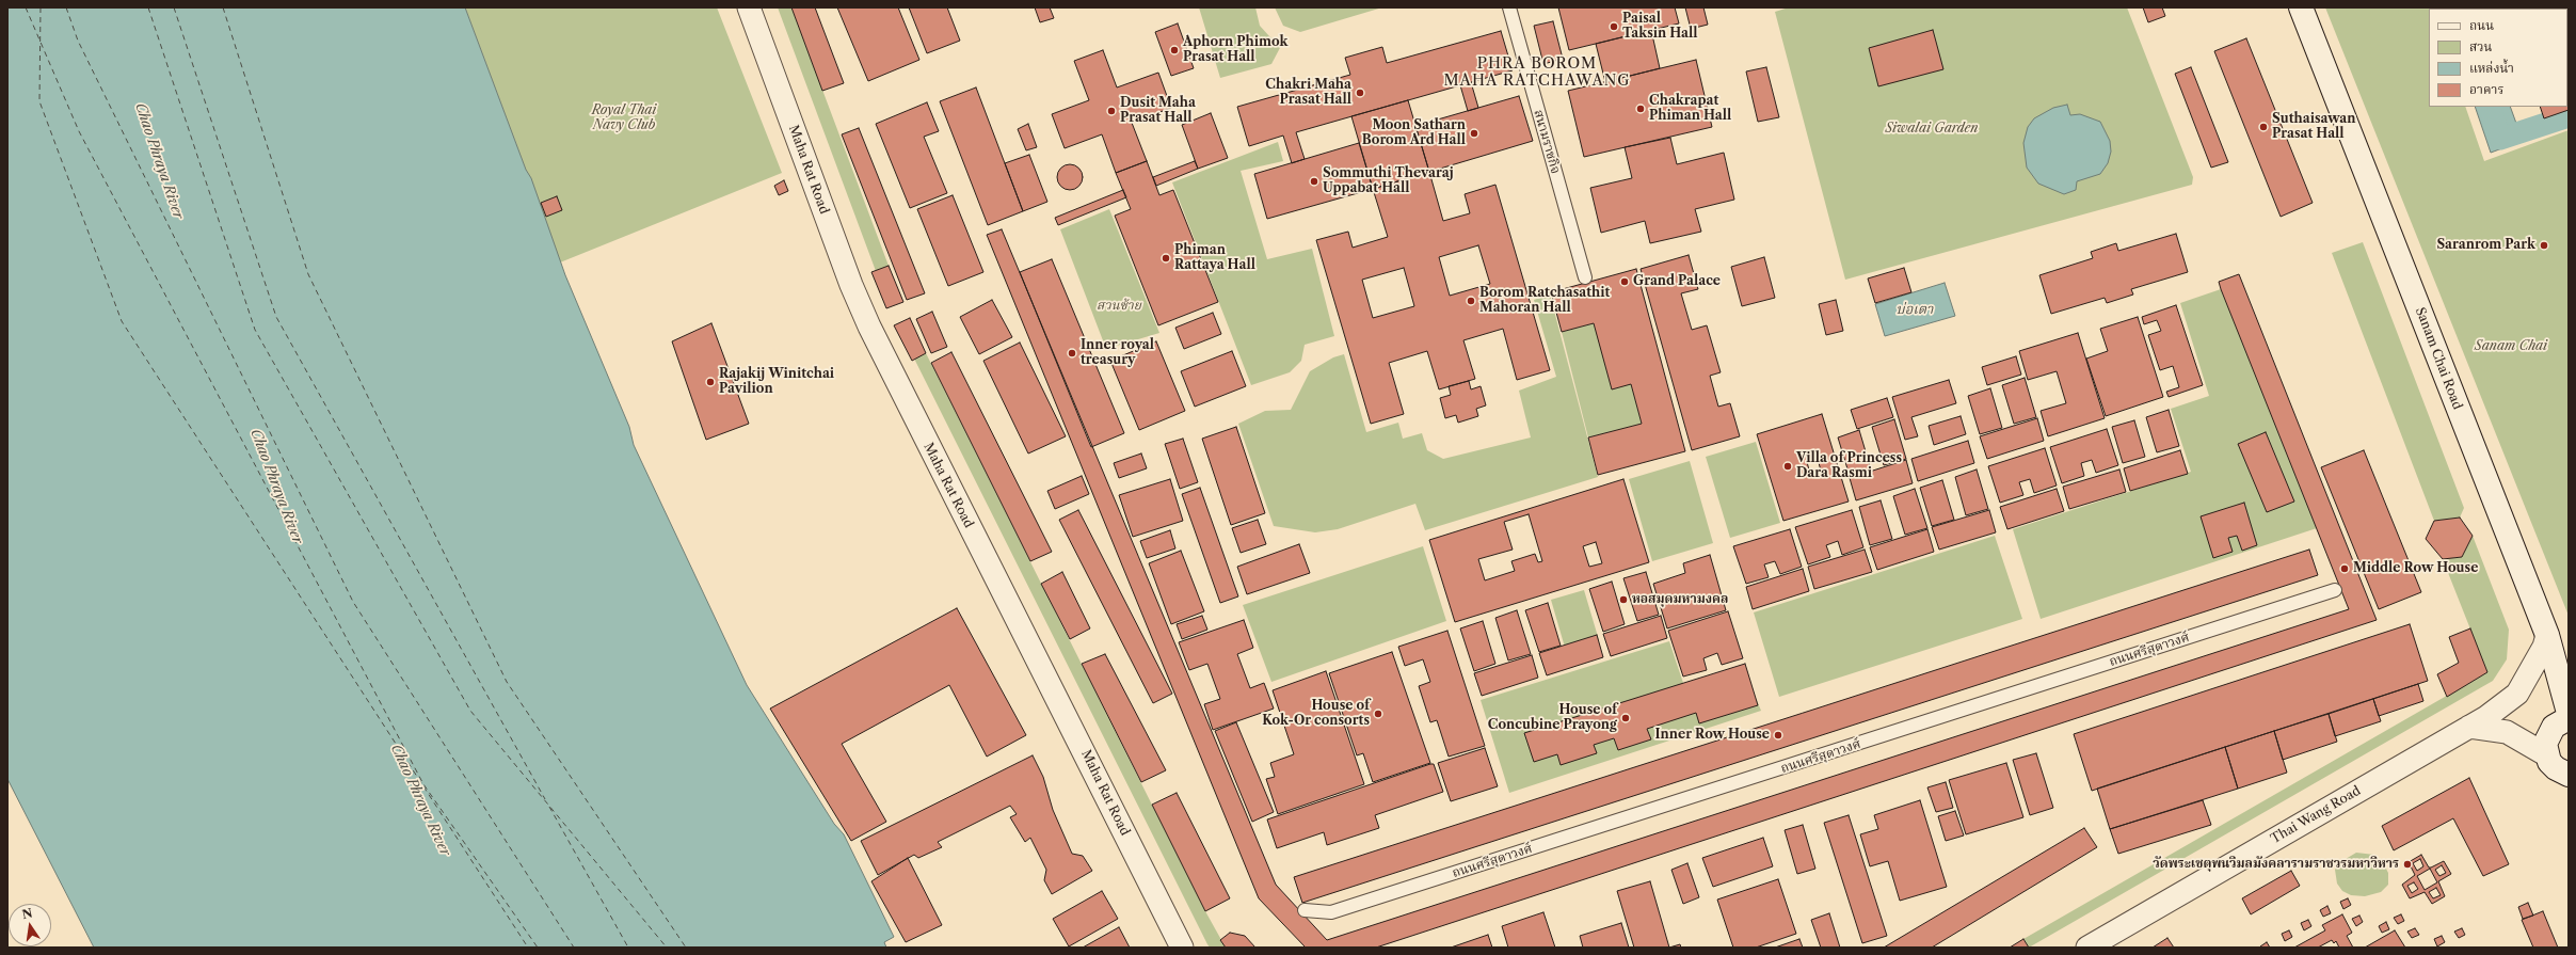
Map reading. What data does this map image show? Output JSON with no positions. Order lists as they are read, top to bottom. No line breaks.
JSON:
{"streets":{"main road":["Sanam Chai Road"],"street":["สนามราชกิจ","Maha Rat Road","ถนนศรีสุดาวงศ์","Thai Wang Road"]},"crossings":[["Sanam Chai Road","Thai Wang Road"]],"districts":["PHRA BOROM MAHA RATCHAWANG"],"water":["Chao Phraya River","บ่อเตา"],"parks":["Royal Thai Navy Club","Siwalai Garden","สวนซ้าย","Sanam Chai"],"places":["Paisal Taksin Hall","Aphorn Phimok Prasat Hall","Chakri Maha Prasat Hall","Chakrapat Phiman Hall","Dusit Maha Prasat Hall","Suthaisawan Prasat Hall","Moon Satharn Borom Ard Hall","Sommuthi Thevaraj Uppabat Hall","Saranrom Park","Phiman Rattaya Hall","Grand Palace","Borom Ratchasathit Mahoran Hall","Inner royal treasury","Rajakij Winitchai Pavilion","Villa of Princess Dara Rasmi","Middle Row House","หอสมุดมหามงคล","House of Kok-Or consorts","House of Concubine Prayong","Inner Row House","วัดพระเชตุพนวิมลมังคลารามราชวรมหาวิหาร"],"legend":["ถนน","สวน","แหล่งน้ำ","อาคาร"],"north":"top"}
